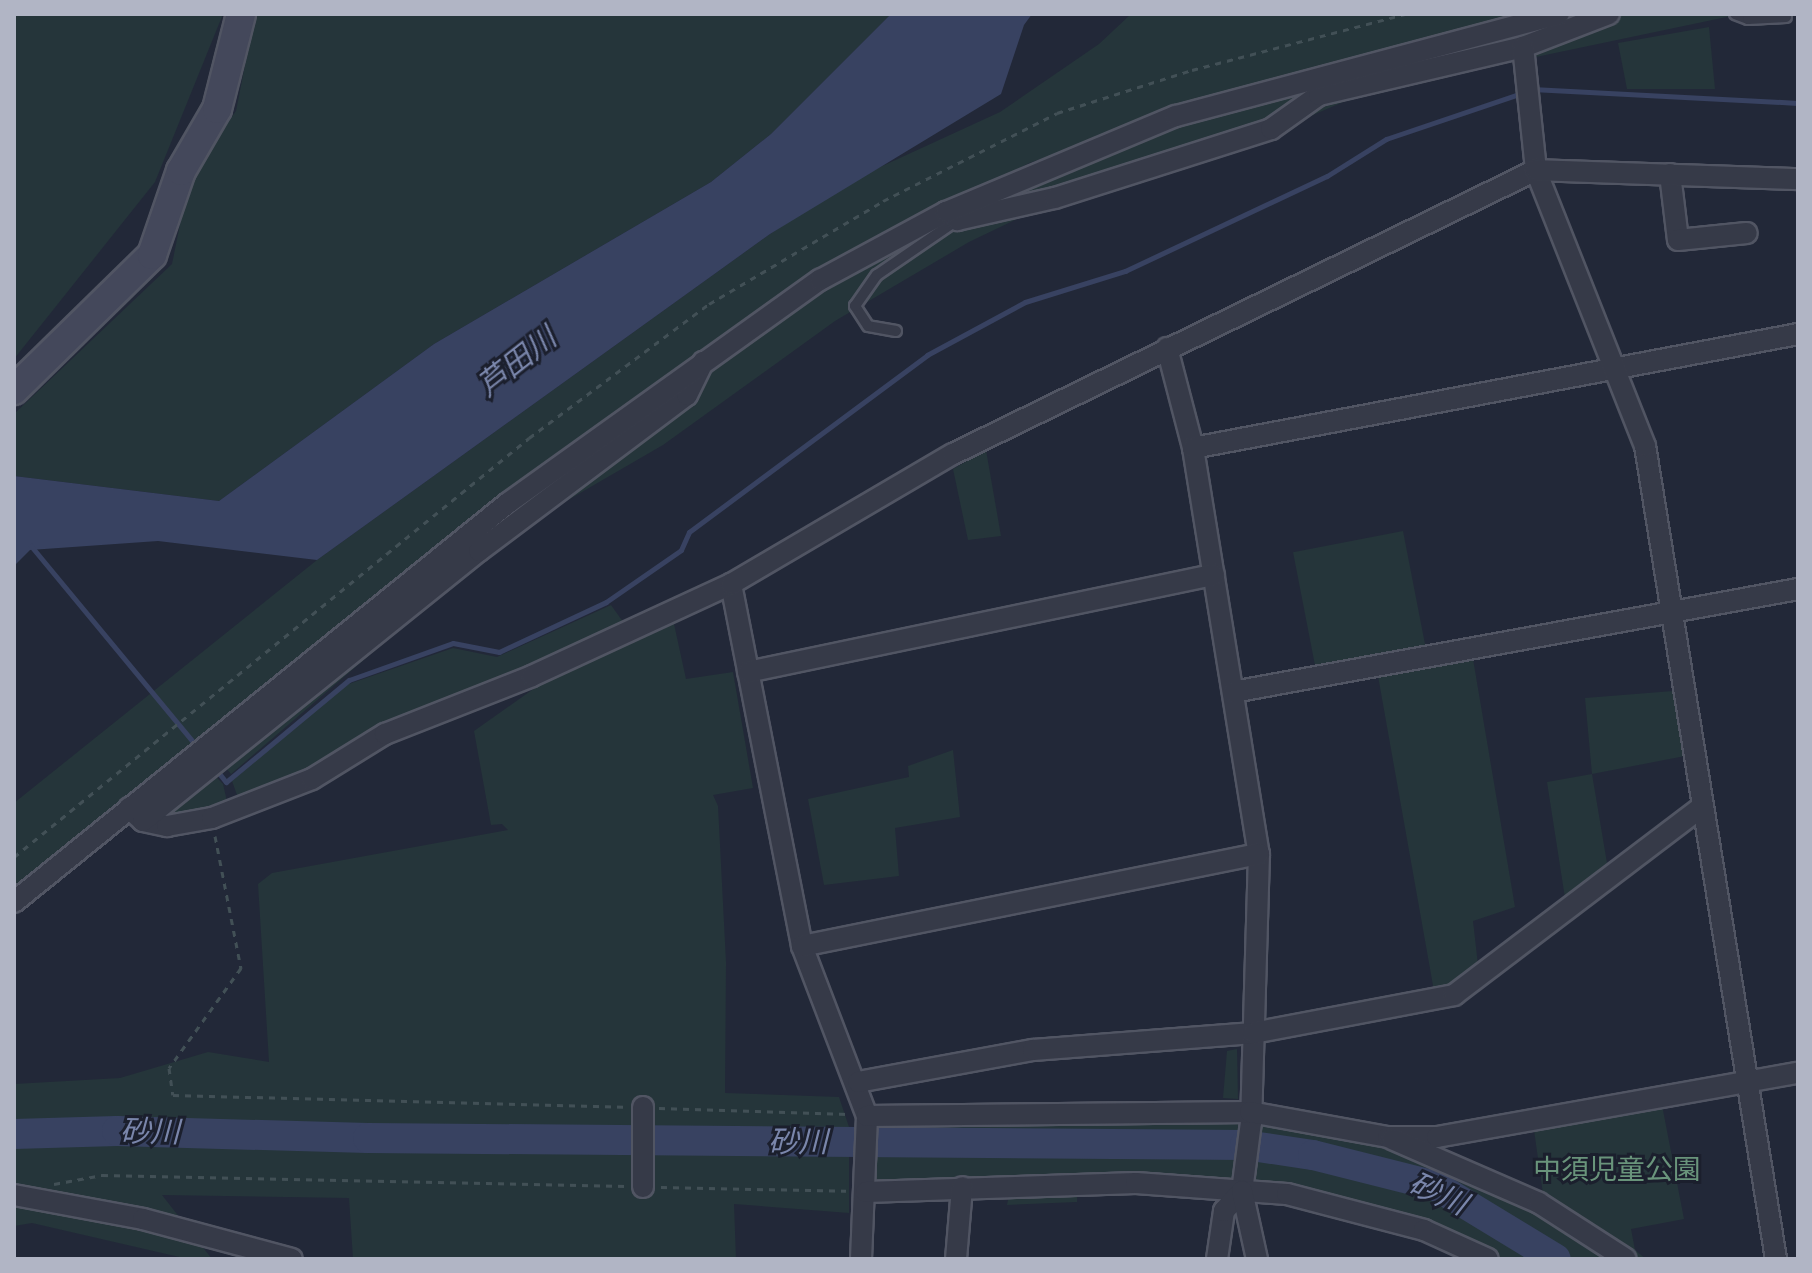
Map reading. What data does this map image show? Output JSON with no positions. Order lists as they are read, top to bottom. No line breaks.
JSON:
{"water":["芦田川","砂川"],"parks":["中須児童公園"]}
